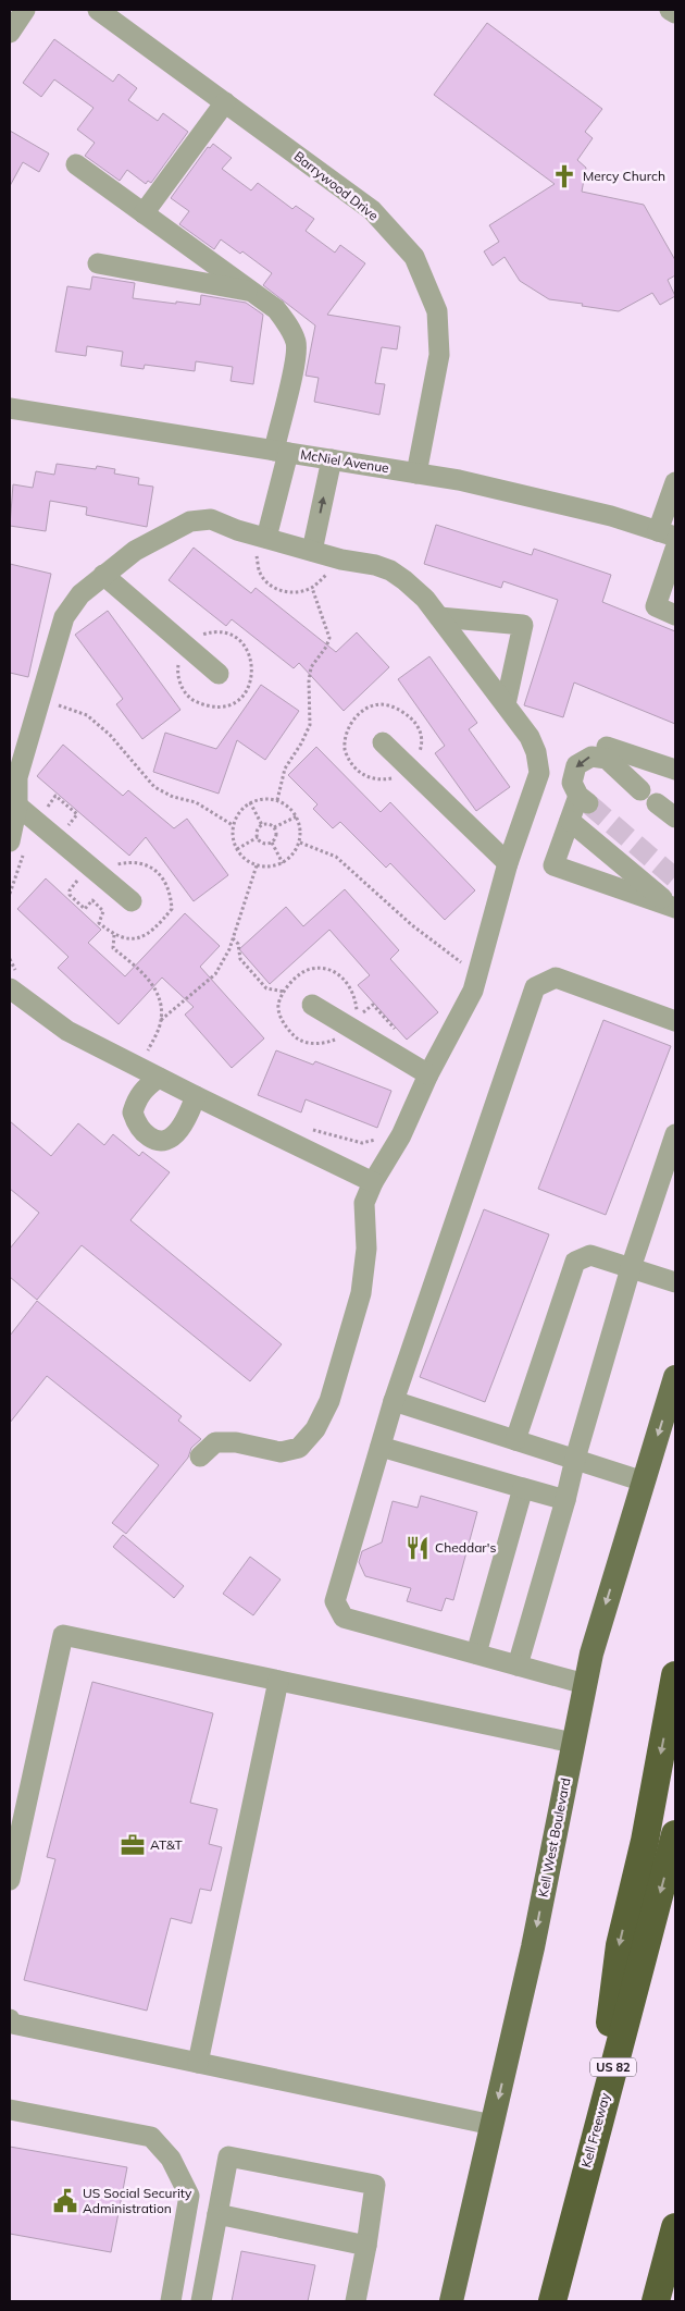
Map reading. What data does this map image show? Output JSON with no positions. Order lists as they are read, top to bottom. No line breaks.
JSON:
{"streets":{"highway":["US 82","Kell Freeway"],"main road":["Kell West Boulevard"],"street":["Barrywood Drive","McNiel Avenue"]},"crossings":[["Barrywood Drive","McNiel Avenue"]],"one_way":["Kell West Boulevard"],"places":{"church":["Mercy Church"],"restaurant":["Cheddar's"],"office":["AT&T"],"public building":["US Social Security Administration"]}}
